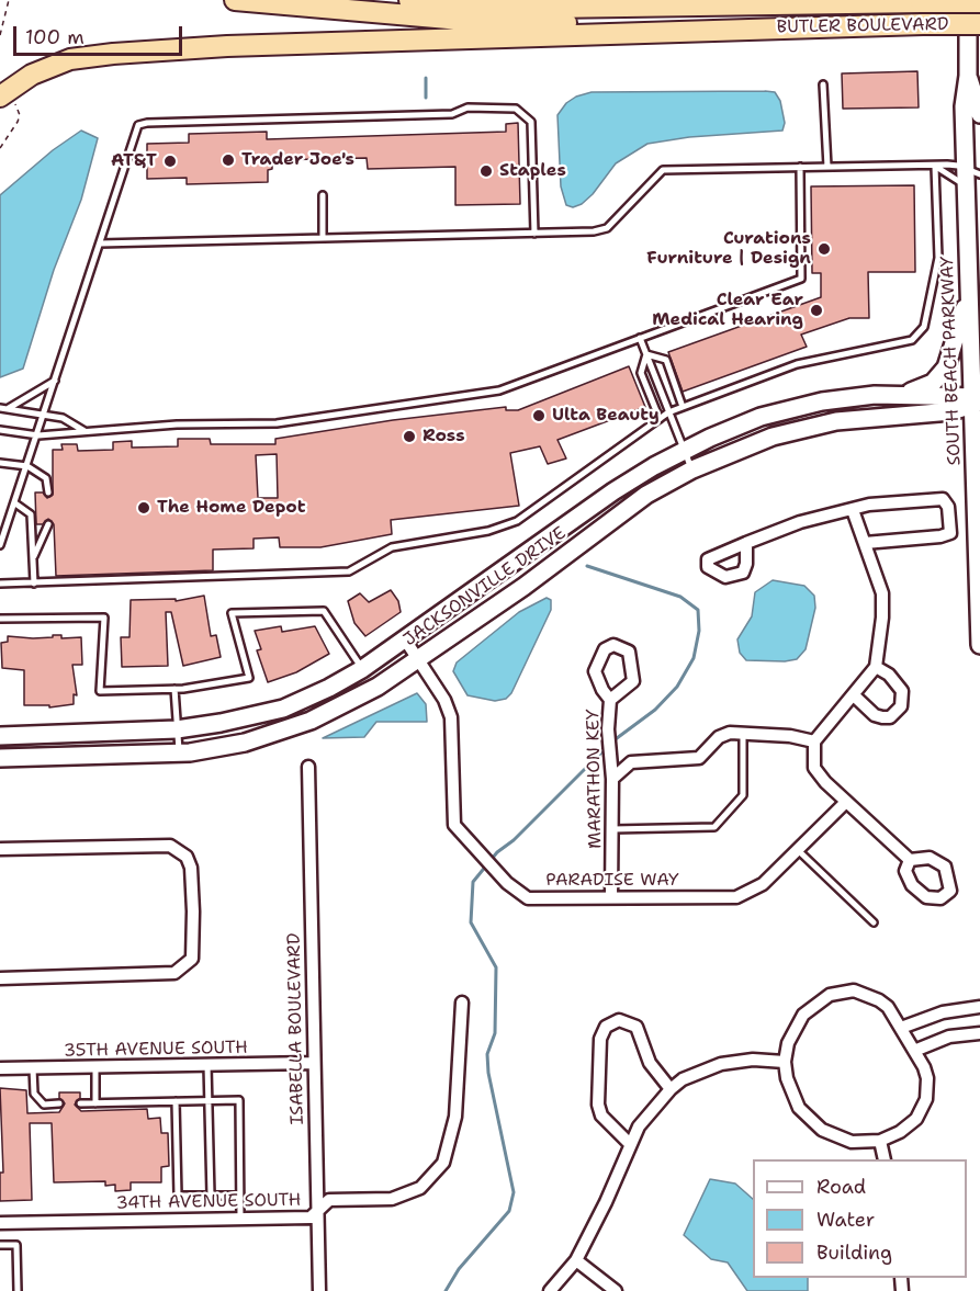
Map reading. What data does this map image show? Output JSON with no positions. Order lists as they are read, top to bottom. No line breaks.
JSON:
{"streets":{"highway":["BUTLER BOULEVARD"],"street":["SOUTH BEACH PARKWAY","JACKSONVILLE DRIVE","MARATHON KEY","PARADISE WAY","ISABELLA BOULEVARD","35TH AVENUE SOUTH","34TH AVENUE SOUTH"]},"crossings":[["SOUTH BEACH PARKWAY","JACKSONVILLE DRIVE"],["JACKSONVILLE DRIVE","PARADISE WAY"],["MARATHON KEY","PARADISE WAY"],["ISABELLA BOULEVARD","35TH AVENUE SOUTH"],["ISABELLA BOULEVARD","34TH AVENUE SOUTH"]],"places":["Trader Joe's","AT&T","Staples","Curations Furniture | Design","Clear Ear Medical Hearing","Ulta Beauty","Ross","The Home Depot"],"legend":["Road","Water","Building"],"scale_bar":"100 m"}
